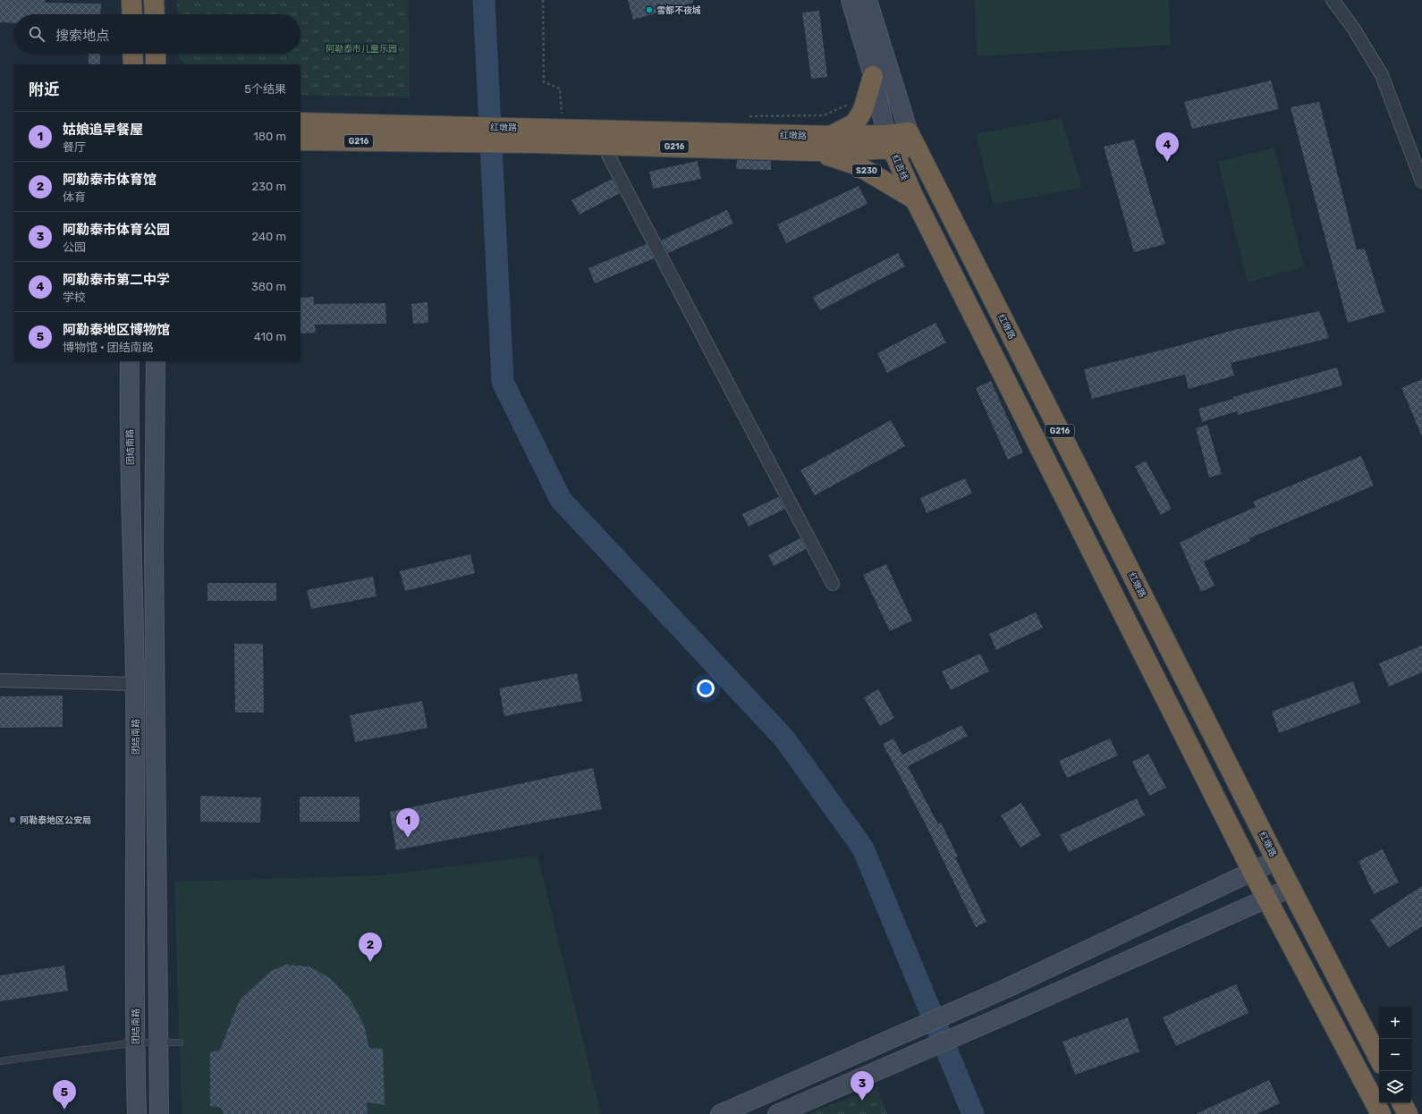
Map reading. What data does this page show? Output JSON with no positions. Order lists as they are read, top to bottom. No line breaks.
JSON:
{"streets":{"highway":["红墩路","G216","红吉线","S230"],"main road":["团结南路"]},"crossings":[["红墩路","红吉线"],["红墩路","S230"],["G216","红吉线"],["G216","S230"],["红吉线","S230"]],"parks":["阿勒泰市儿童乐园"],"places":["雪都不夜城","阿勒泰地区公安局"],"page":{"search":"搜索地点","heading":["附近","5个结果"],"list":[{"mark":"1","name":"姑娘追早餐屋","note":"餐厅","value":"180 m"},{"mark":"2","name":"阿勒泰市体育馆","note":"体育","value":"230 m"},{"mark":"3","name":"阿勒泰市体育公园","note":"公园","value":"240 m"},{"mark":"4","name":"阿勒泰市第二中学","note":"学校","value":"380 m"},{"mark":"5","name":"阿勒泰地区博物馆","note":"博物馆 · 团结南路","value":"410 m"}],"pins":["4","1","2","3","5"],"map_buttons":["+","−"]}}
